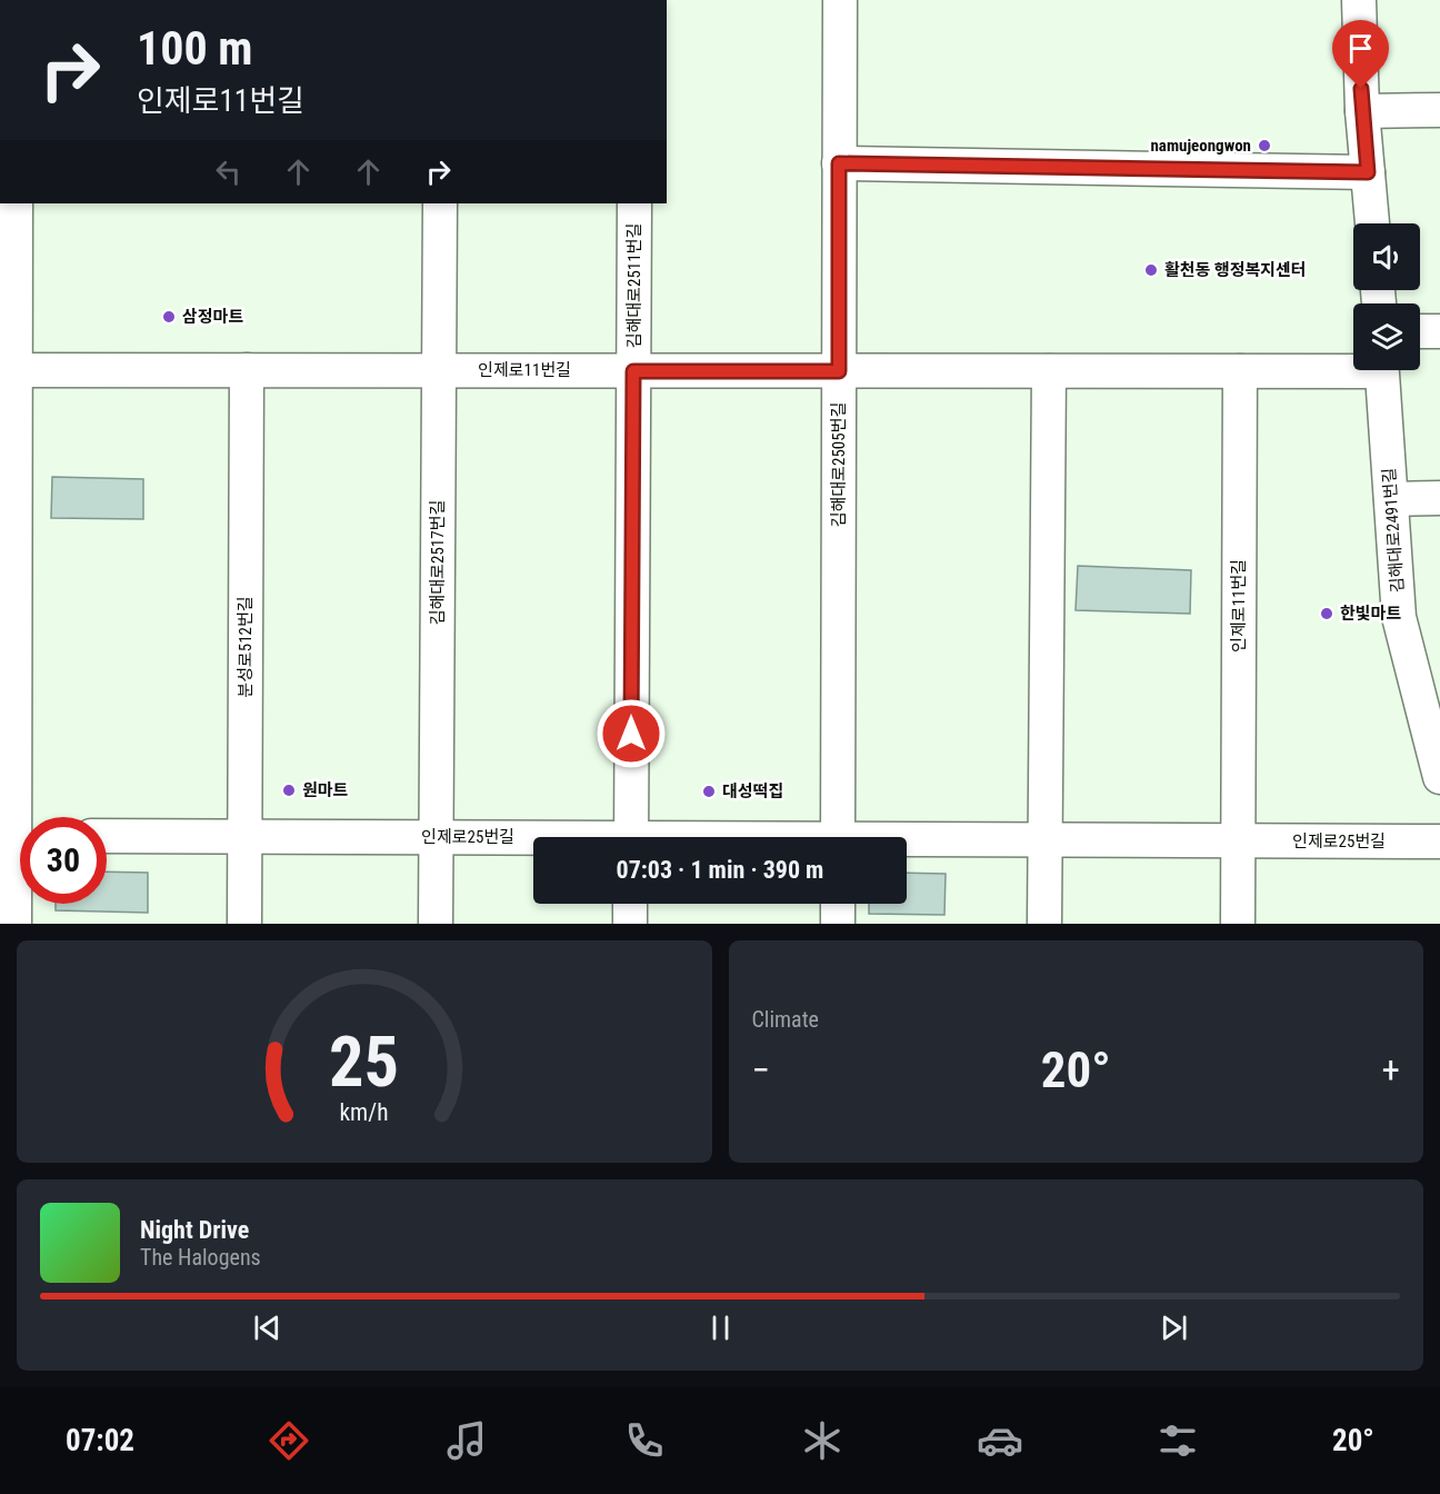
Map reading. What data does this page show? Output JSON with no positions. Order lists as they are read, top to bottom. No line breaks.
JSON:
{"streets":{"street":["김해대로2511번길","인제로11번길","김해대로2505번길","김해대로2491번길","김해대로2517번길","분성로512번길","인제로25번길"]},"crossings":[["김해대로2511번길","인제로11번길"],["인제로11번길","김해대로2505번길"],["인제로11번길","김해대로2517번길"],["인제로11번길","분성로512번길"],["인제로11번길","인제로25번길"],["김해대로2517번길","인제로25번길"],["분성로512번길","인제로25번길"]],"places":["namujeongwon","활천동 행정복지센터","삼정마트","한빛마트","원마트","대성떡집"],"page":{"turn":["100 m","인제로11번길"],"limit":"30","trip":"07:03 · 1 min · 390 m","tile":"Climate","heat":["−","20°","+"],"song":["Night Drive","The Halogens"],"tabs":["07:02","20°"],"gauge":["25","km/h"]}}
